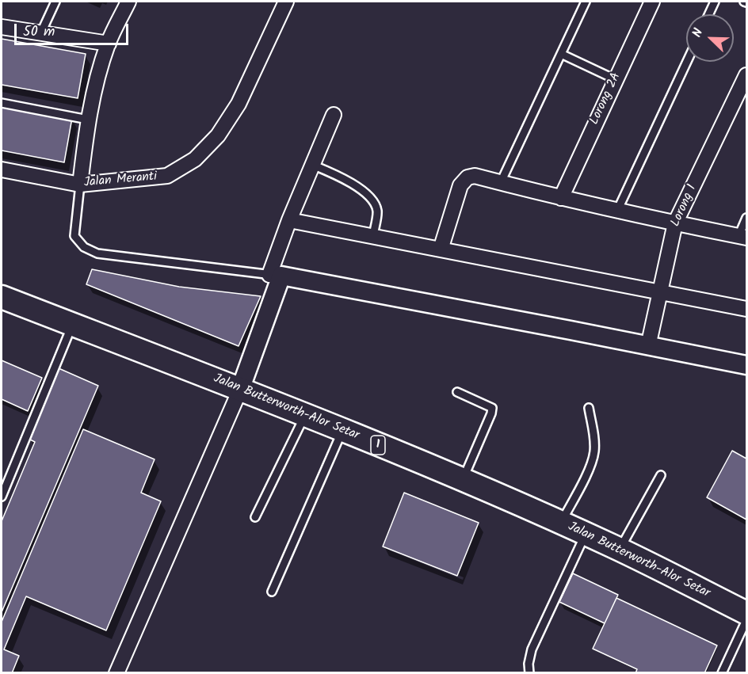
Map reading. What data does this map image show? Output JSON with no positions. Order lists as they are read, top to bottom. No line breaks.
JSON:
{"streets":{"main road":["Jalan Butterworth-Alor Setar","1"],"street":["Lorong 2A","Jalan Meranti","Lorong 1"]},"scale_bar":"50 m","north":"top left"}
